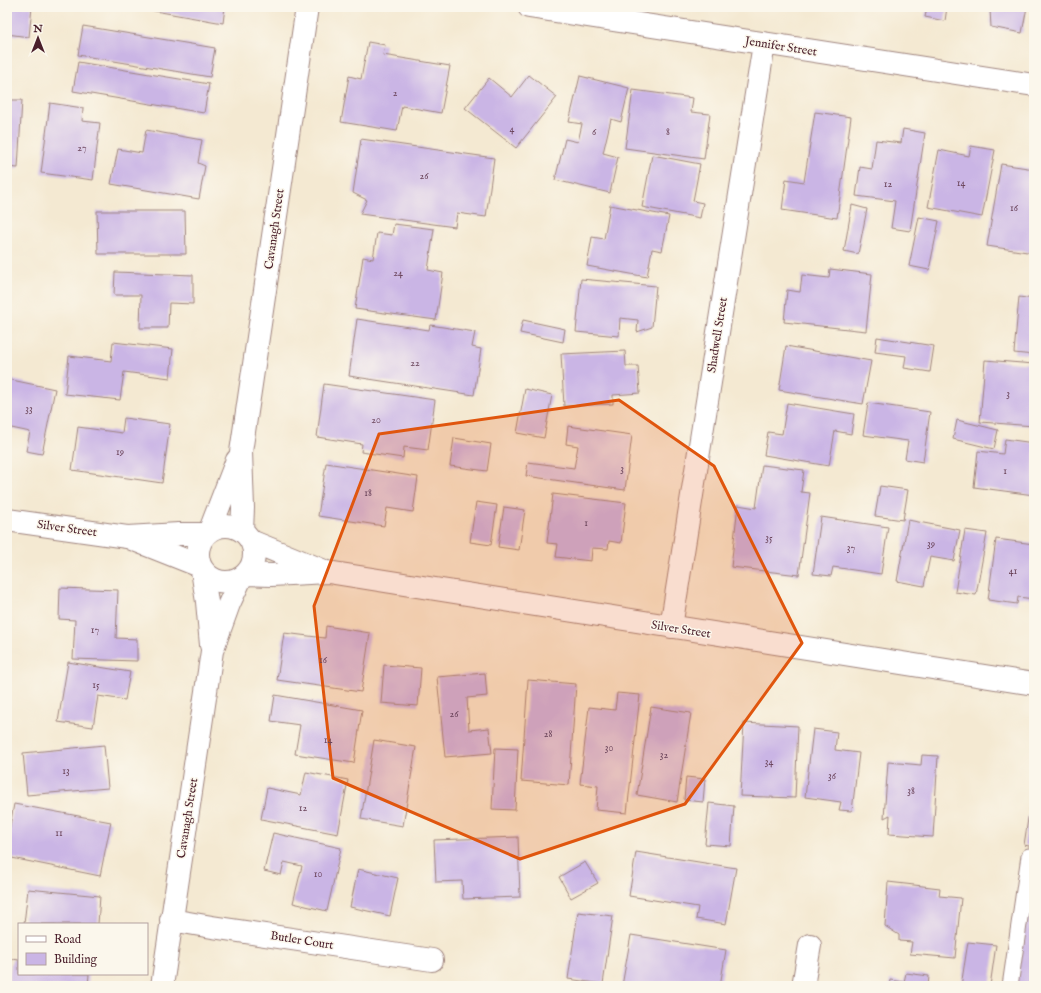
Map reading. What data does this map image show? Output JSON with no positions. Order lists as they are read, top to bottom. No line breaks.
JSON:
{"streets":{"street":["Jennifer Street","Cavanagh Street","Shadwell Street","Silver Street","Butler Court"]},"crossings":[["Jennifer Street","Shadwell Street"],["Cavanagh Street","Silver Street"],["Cavanagh Street","Butler Court"],["Shadwell Street","Silver Street"]],"house_numbers":["2","4","6","8","27","26","14","12","16","24","22","3","33","20","19","3","1","18","1","35","39","37","41","17","16","15","26","28","14","30","32","34","13","36","38","12","11","10"],"legend":["Road","Building"],"north":"top"}
